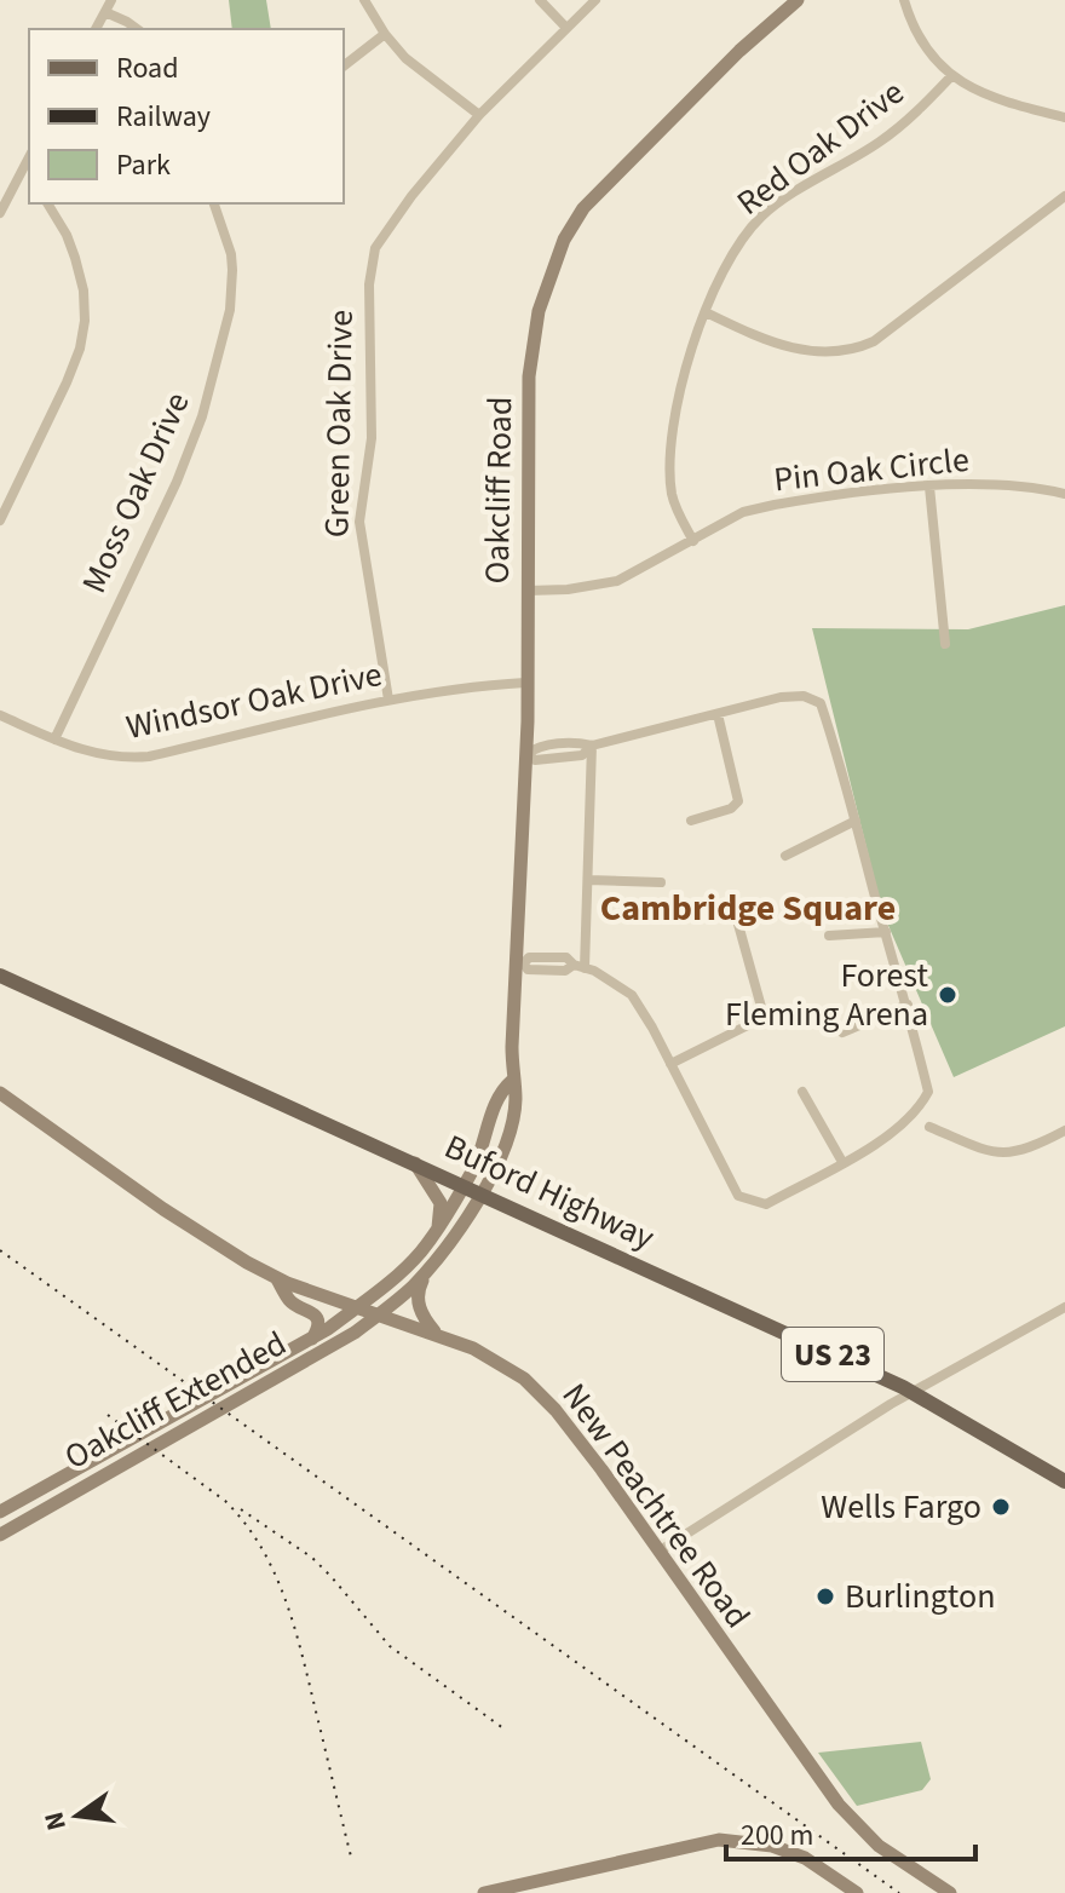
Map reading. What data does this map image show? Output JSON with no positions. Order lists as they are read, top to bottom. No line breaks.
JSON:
{"streets":{"main road":["Oakcliff Road","Buford Highway","US 23","Oakcliff Extended","New Peachtree Road"],"street":["Red Oak Drive","Green Oak Drive","Pin Oak Circle","Moss Oak Drive","Windsor Oak Drive"]},"crossings":[["Red Oak Drive","Pin Oak Circle"],["Green Oak Drive","Windsor Oak Drive"],["Pin Oak Circle","Oakcliff Road"],["Oakcliff Road","Windsor Oak Drive"],["Oakcliff Road","Buford Highway"],["Oakcliff Road","Oakcliff Extended"],["Oakcliff Road","New Peachtree Road"],["Moss Oak Drive","Windsor Oak Drive"],["Oakcliff Extended","New Peachtree Road"]],"districts":["Cambridge Square"],"places":["Forest Fleming Arena","Wells Fargo","Burlington"],"legend":["Road","Railway","Park"],"scale_bar":"200 m","north":"left"}
